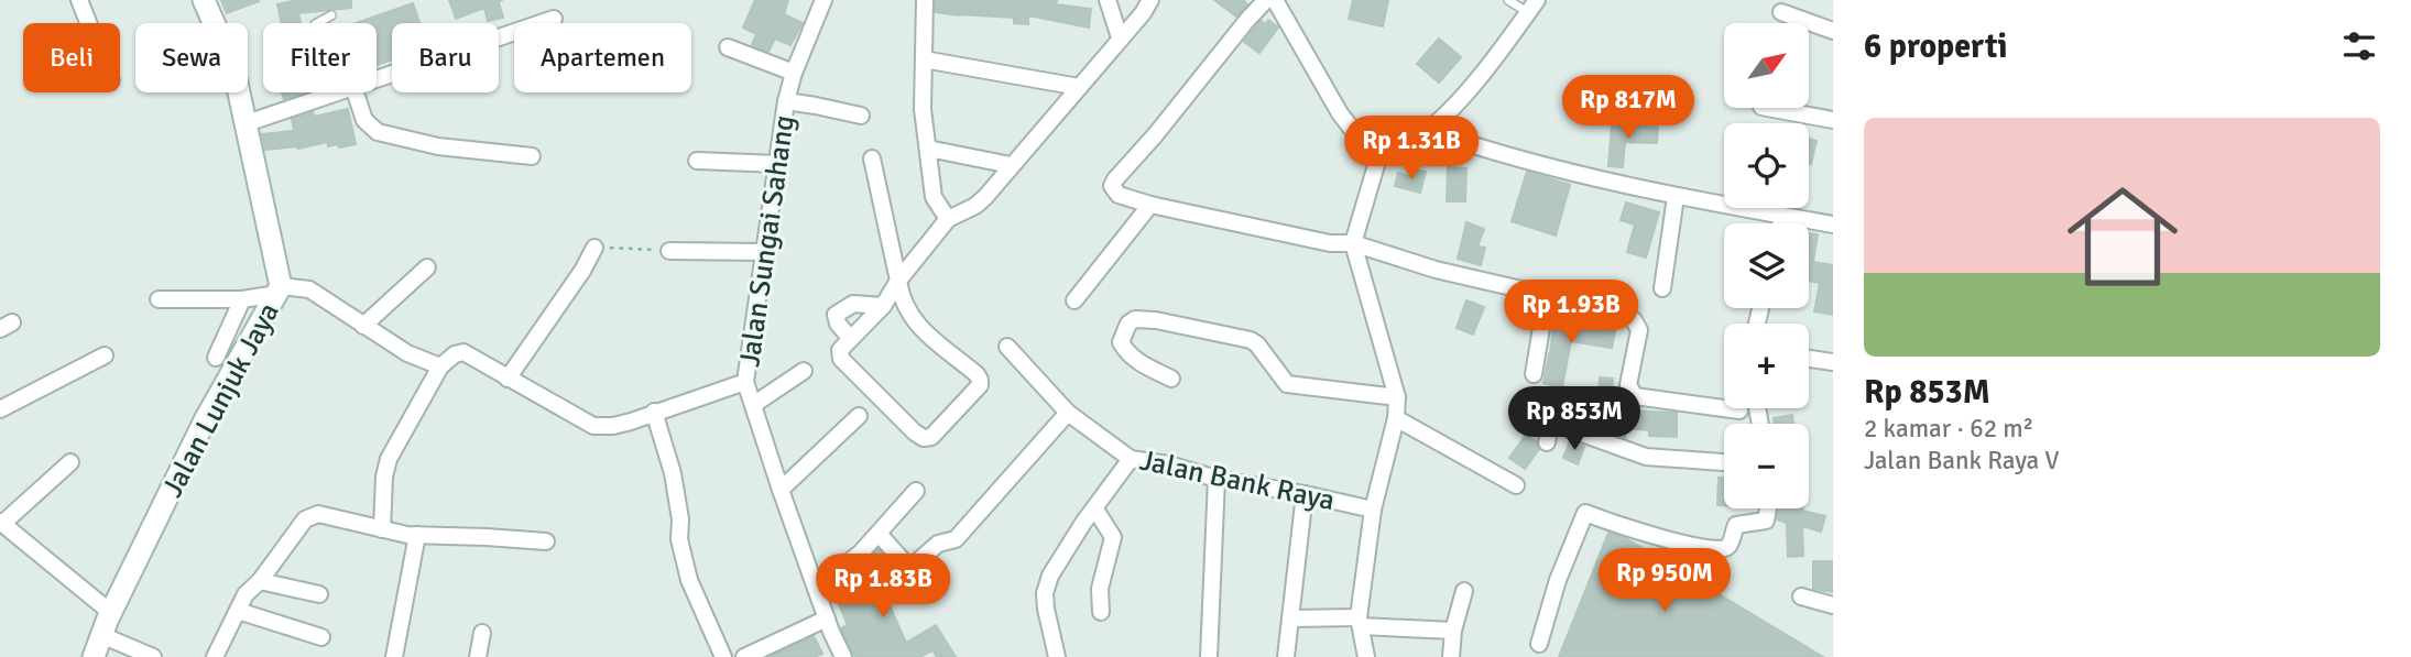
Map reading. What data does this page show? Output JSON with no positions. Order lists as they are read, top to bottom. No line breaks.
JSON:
{"streets":{"street":["Jalan Sungai Sahang","Jalan Lunjuk Jaya","Jalan Bank Raya"]},"north":"top right","page":{"heading":"6 properti","map_buttons":["+","−"],"chip":["Beli","Sewa","Filter","Baru","Apartemen"],"price":["Rp 817M","Rp 1.31B","Rp 1.93B","Rp 853M","Rp 950M","Rp 1.83B"],"list":[{"name":"Rp 853M","note":"2 kamar · 62 m² · Jalan Bank Raya V"}]}}
